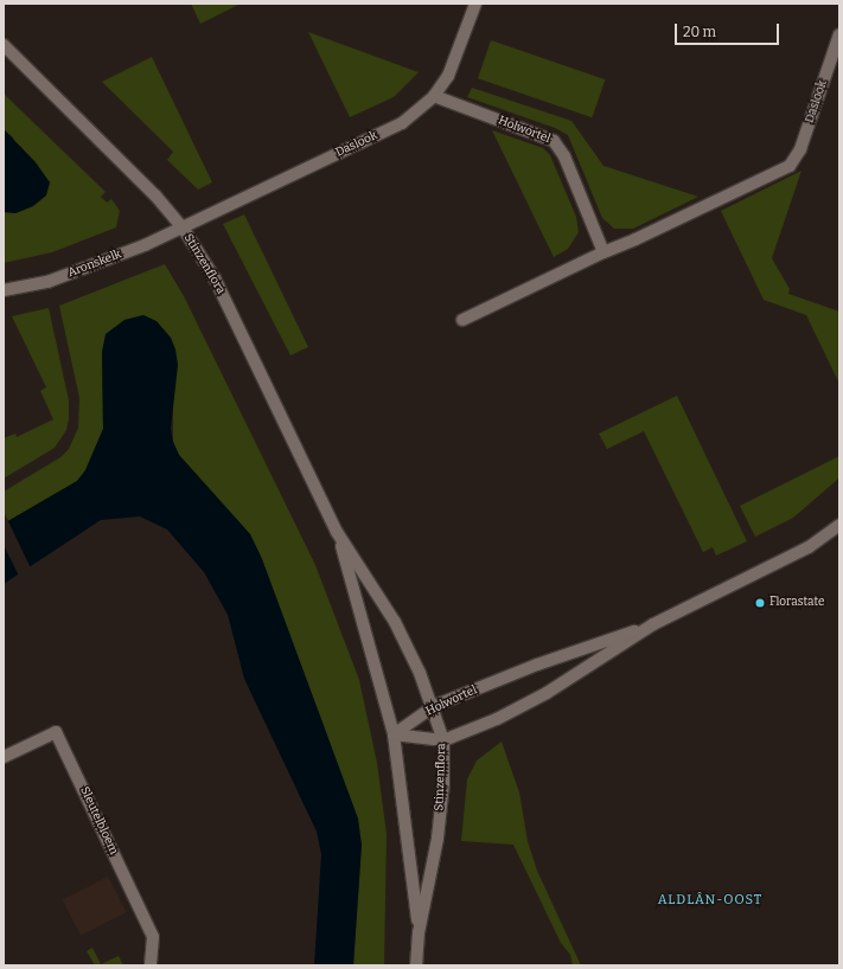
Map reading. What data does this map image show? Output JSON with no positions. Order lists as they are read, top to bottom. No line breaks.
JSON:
{"streets":{"street":["Daslook","Holwortel","Aronskelk","Stinzenflora","Sleutelbloem"]},"crossings":[["Daslook","Holwortel"],["Daslook","Aronskelk"],["Daslook","Stinzenflora"],["Holwortel","Stinzenflora"],["Aronskelk","Stinzenflora"]],"districts":["ALDLÂN-OOST"],"places":["Florastate"],"scale_bar":"20 m"}
